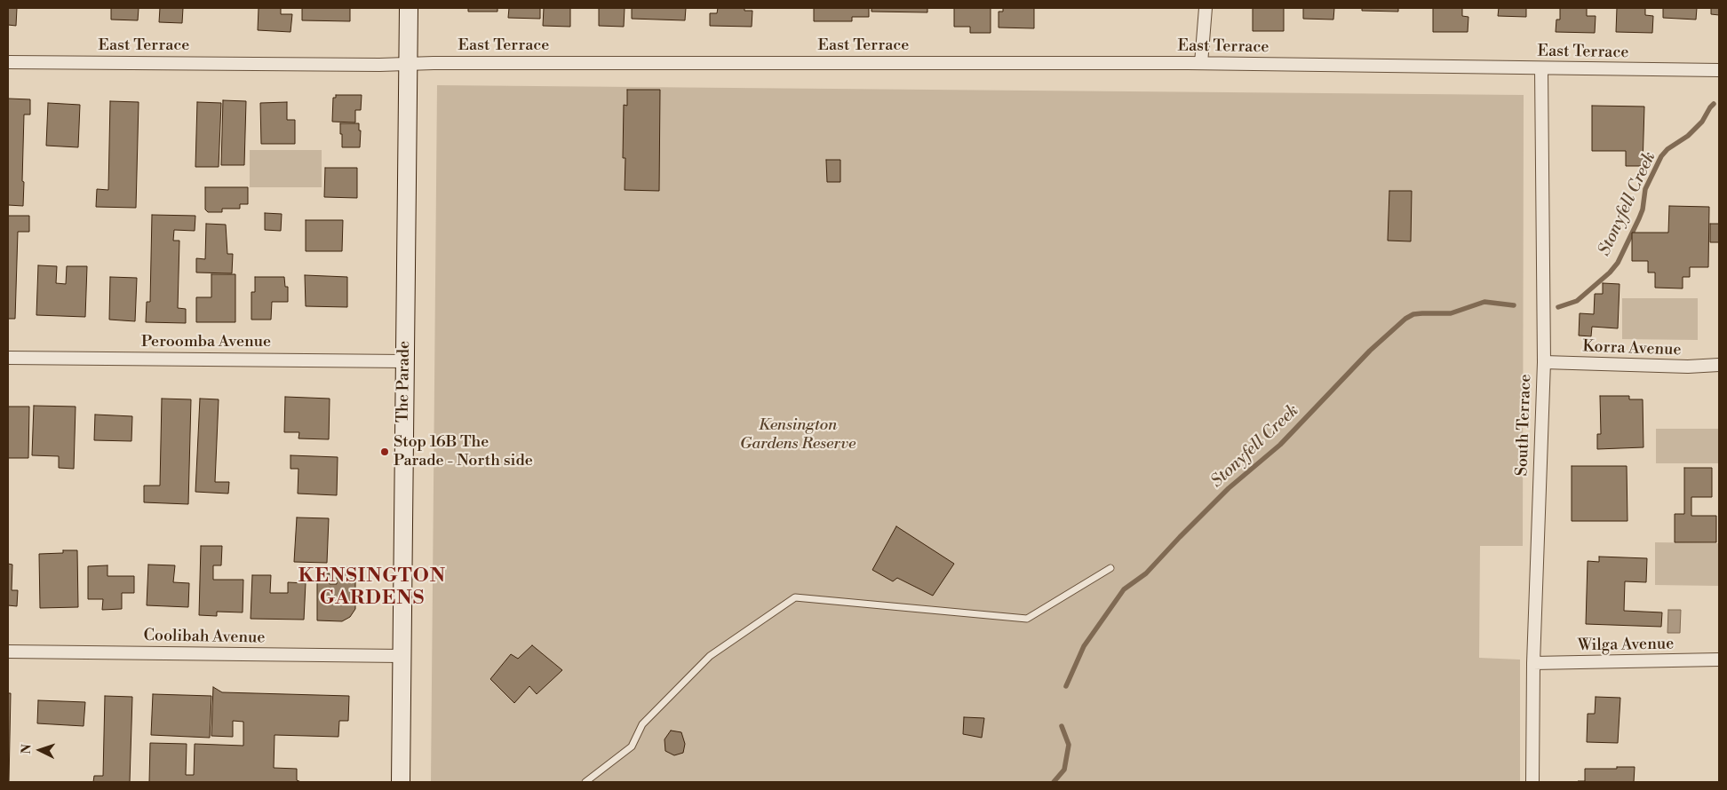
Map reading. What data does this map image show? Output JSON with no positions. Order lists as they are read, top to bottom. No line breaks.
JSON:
{"streets":{"main road":["The Parade"],"street":["East Terrace","Peroomba Avenue","Korra Avenue","South Terrace","Coolibah Avenue","Wilga Avenue"]},"crossings":[["East Terrace","The Parade"],["East Terrace","South Terrace"],["Peroomba Avenue","The Parade"],["Korra Avenue","South Terrace"],["The Parade","Coolibah Avenue"],["South Terrace","Wilga Avenue"]],"districts":["KENSINGTON GARDENS"],"water":["Stonyfell Creek"],"parks":["Kensington Gardens Reserve"],"places":["Stop 16B The Parade - North side"],"north":"left"}
